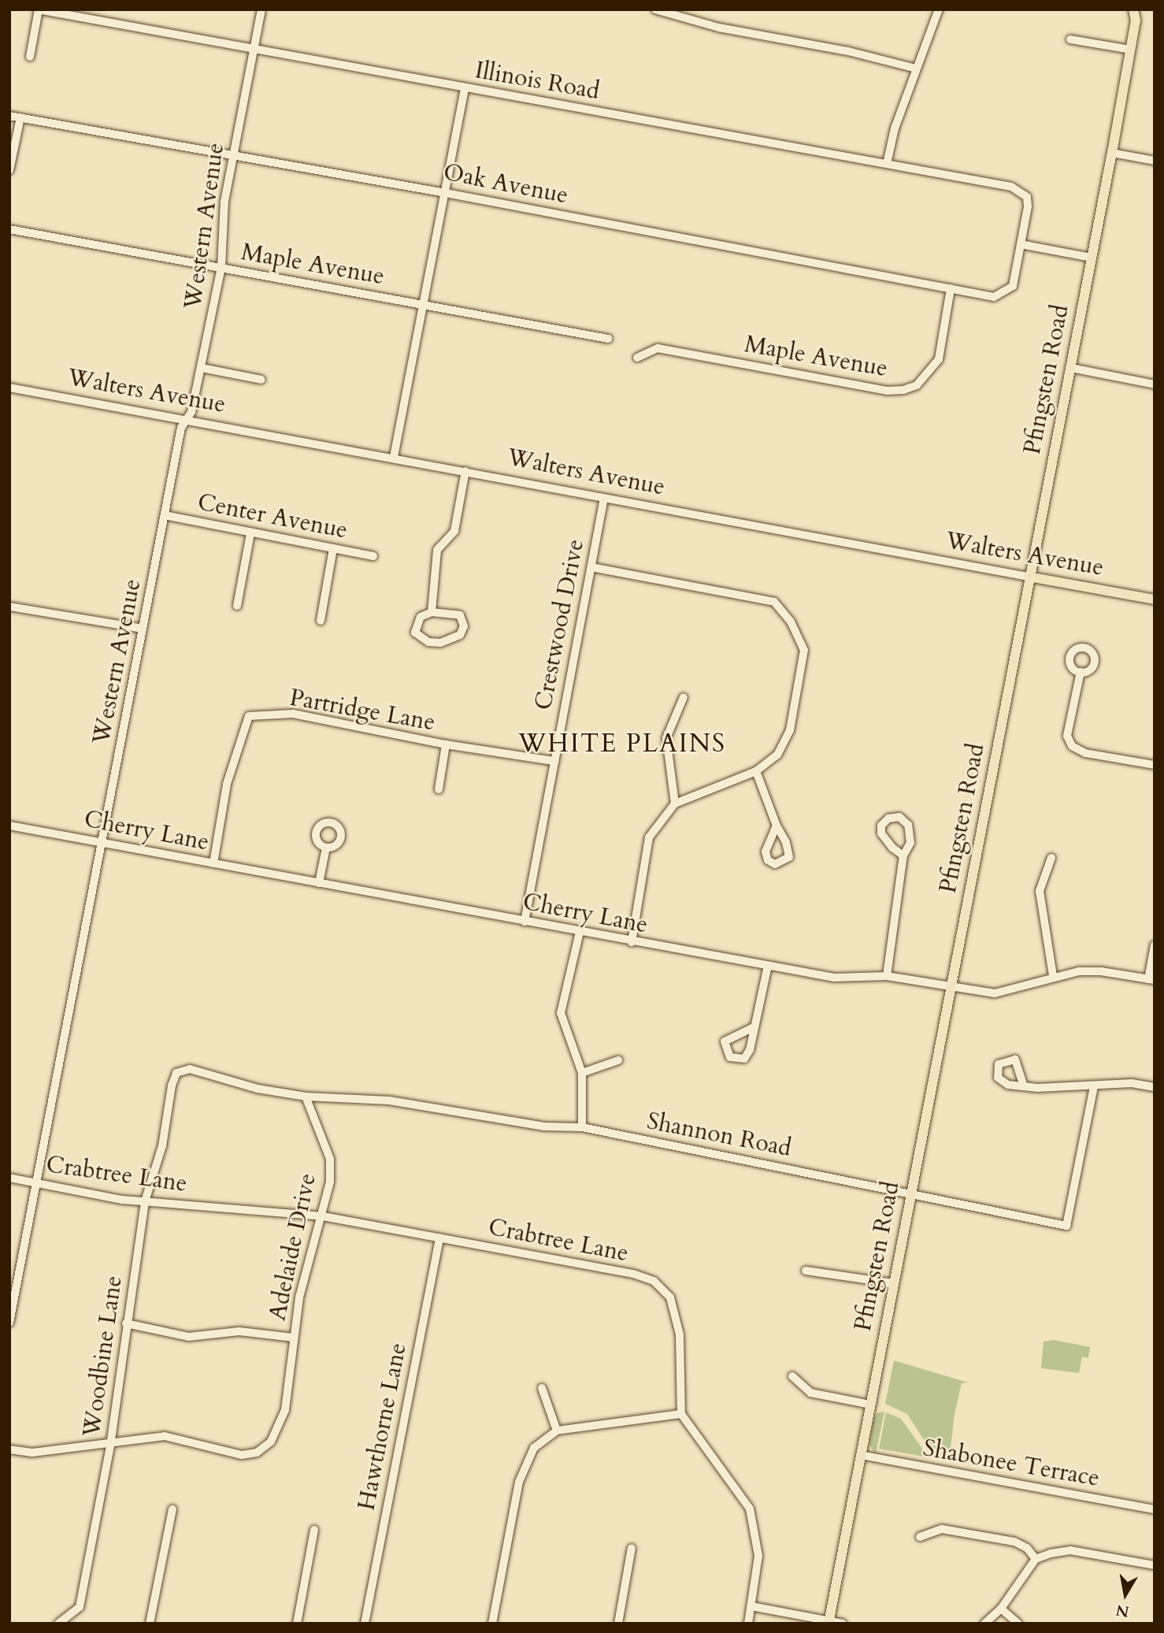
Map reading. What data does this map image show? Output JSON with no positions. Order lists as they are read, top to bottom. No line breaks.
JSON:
{"streets":{"main road":["Pfingsten Road","Walters Avenue"],"street":["Illinois Road","Oak Avenue","Western Avenue","Maple Avenue","Center Avenue","Crestwood Drive","Partridge Lane","Cherry Lane","Shannon Road","Crabtree Lane","Adelaide Drive","Woodbine Lane","Hawthorne Lane","Shabonee Terrace"]},"crossings":[["Illinois Road","Oak Avenue"],["Illinois Road","Western Avenue"],["Oak Avenue","Western Avenue"],["Oak Avenue","Maple Avenue"],["Western Avenue","Maple Avenue"],["Western Avenue","Walters Avenue"],["Western Avenue","Center Avenue"],["Western Avenue","Cherry Lane"],["Western Avenue","Crabtree Lane"],["Pfingsten Road","Walters Avenue"],["Pfingsten Road","Cherry Lane"],["Pfingsten Road","Shannon Road"],["Pfingsten Road","Shabonee Terrace"],["Walters Avenue","Crestwood Drive"],["Crestwood Drive","Partridge Lane"],["Crestwood Drive","Cherry Lane"],["Partridge Lane","Cherry Lane"],["Shannon Road","Adelaide Drive"],["Shannon Road","Woodbine Lane"],["Crabtree Lane","Adelaide Drive"],["Crabtree Lane","Woodbine Lane"],["Crabtree Lane","Hawthorne Lane"],["Adelaide Drive","Woodbine Lane"]],"districts":["WHITE PLAINS"],"north":"bottom"}
